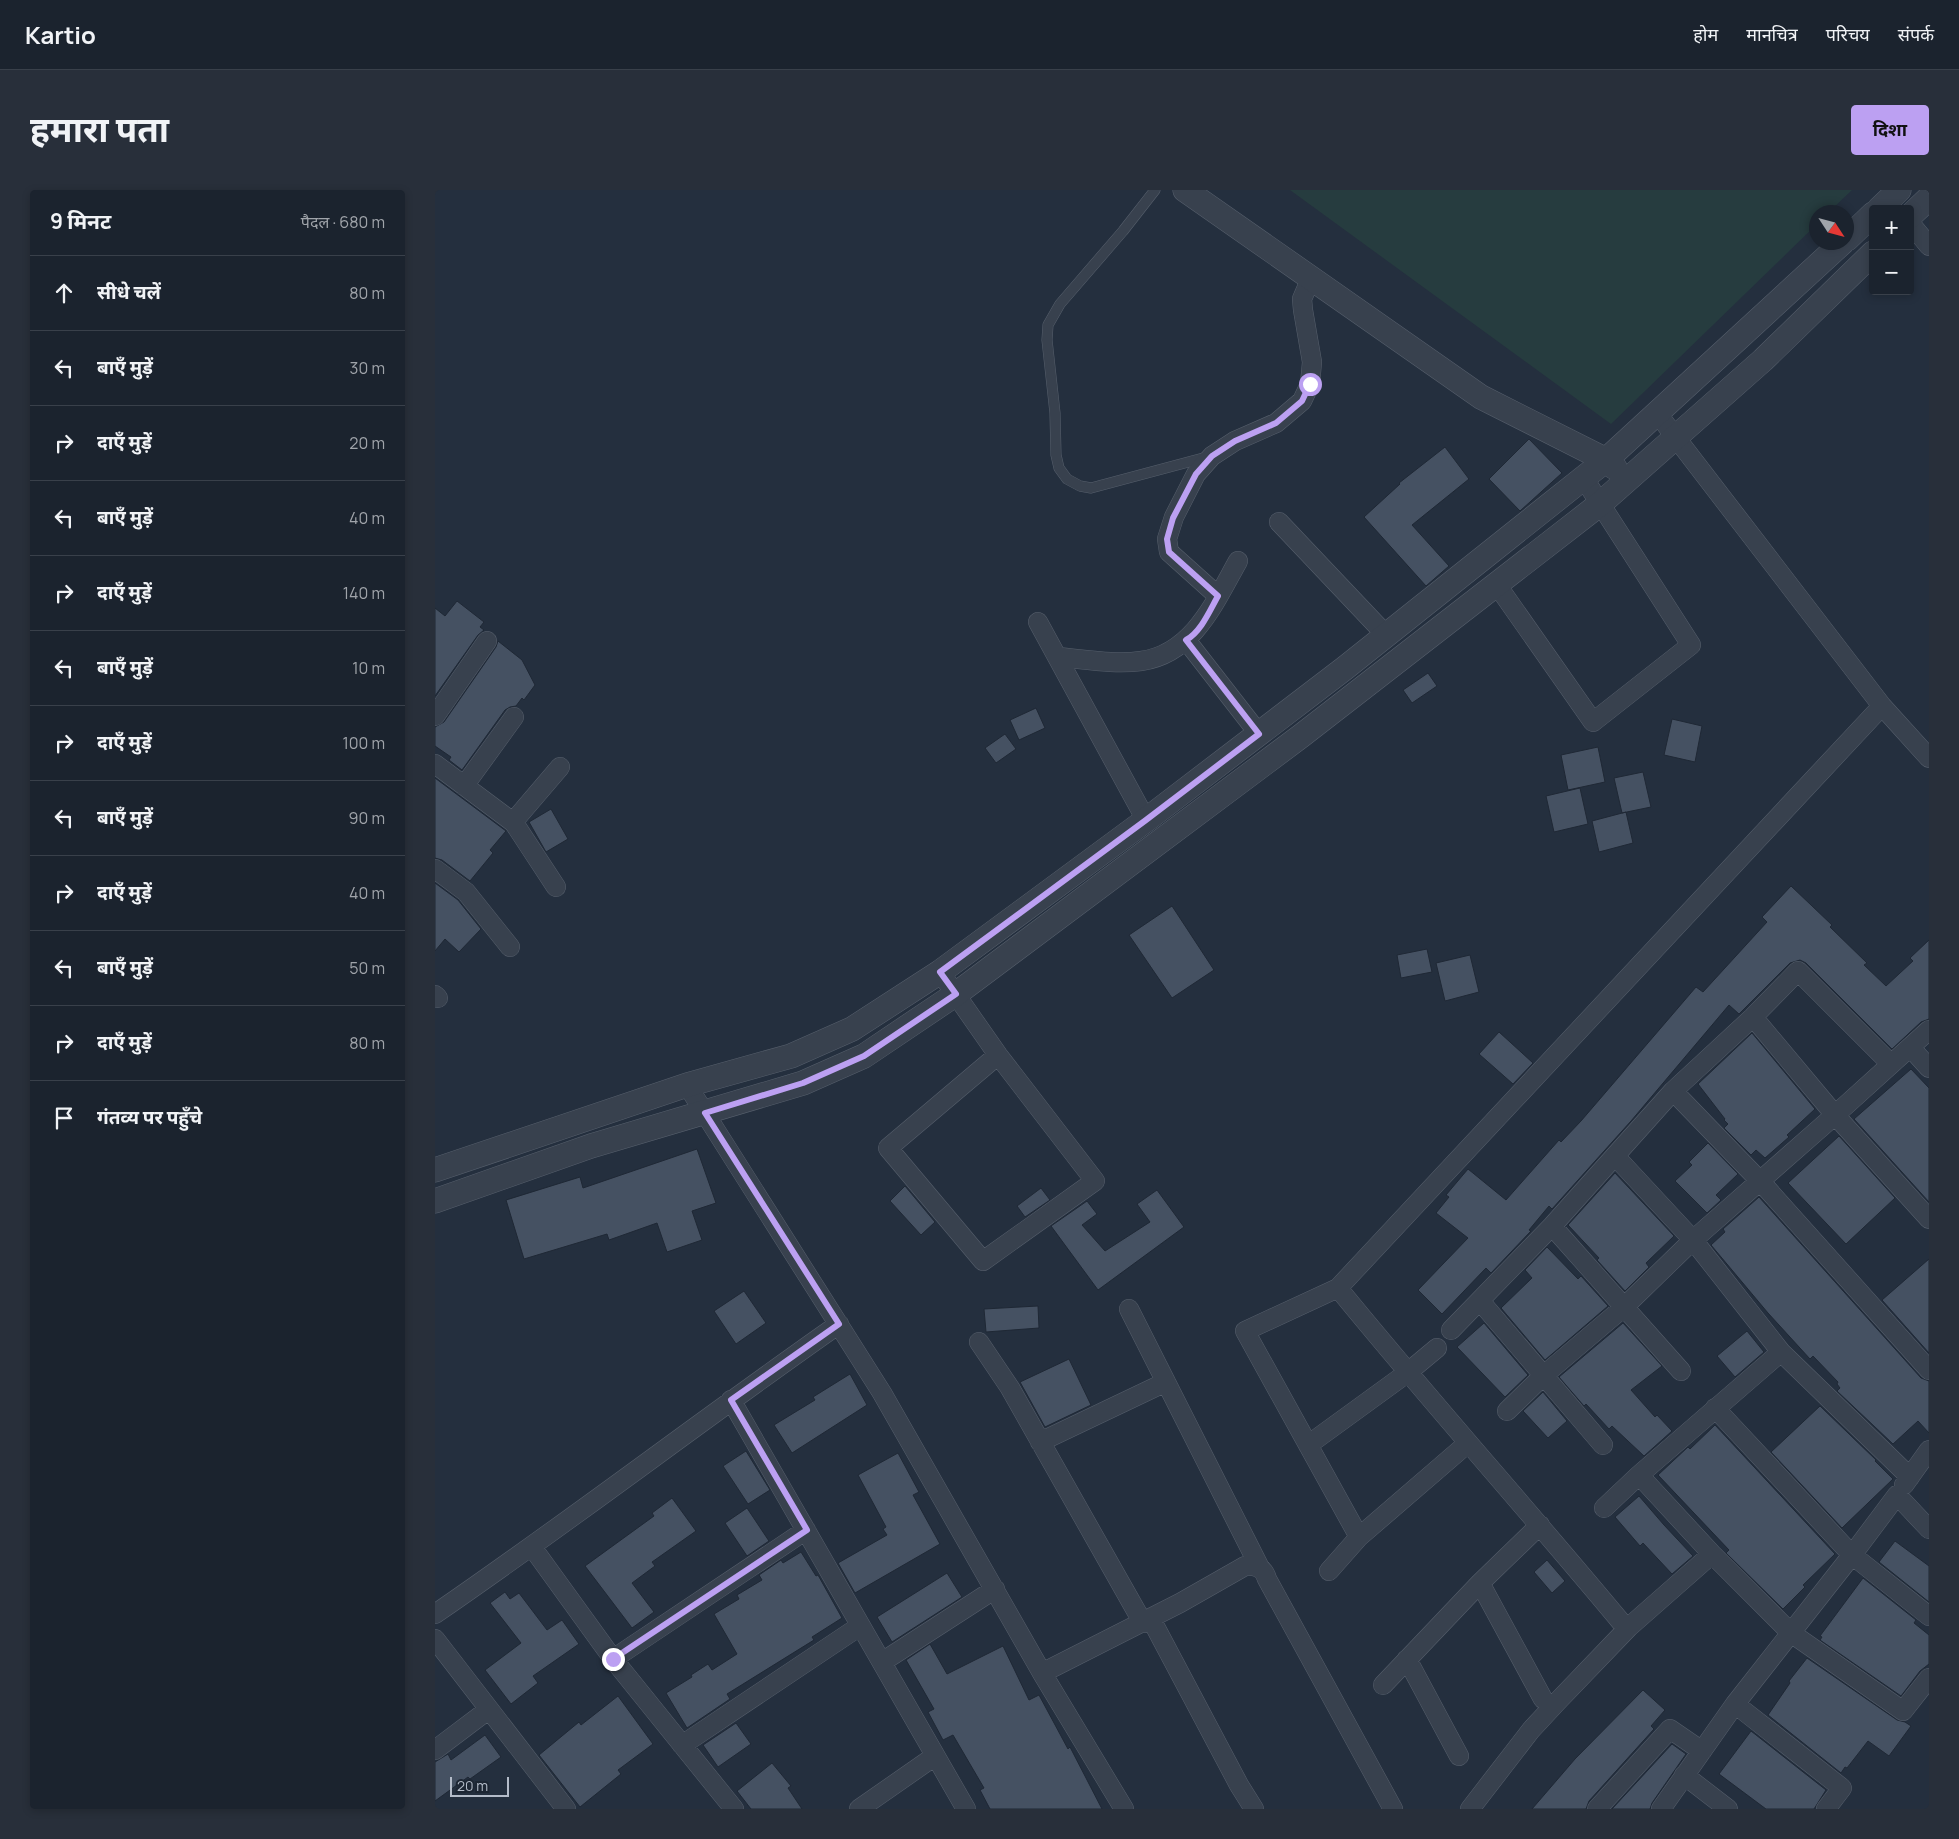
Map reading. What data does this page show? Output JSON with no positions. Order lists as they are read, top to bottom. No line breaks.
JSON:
{"scale_bar":"20 m","north":"bottom right","page":{"header":"Kartio","nav":["होम","मानचित्र","परिचय","संपर्क"],"title":"हमारा पता","buttons":"दिशा","heading":["9 मिनट","पैदल · 680 m"],"map_buttons":["+","−"],"list":[["सीधे चलें","80 m"],["बाएँ मुड़ें","30 m"],["दाएँ मुड़ें","20 m"],["बाएँ मुड़ें","40 m"],["दाएँ मुड़ें","140 m"],["बाएँ मुड़ें","10 m"],["दाएँ मुड़ें","100 m"],["बाएँ मुड़ें","90 m"],["दाएँ मुड़ें","40 m"],["बाएँ मुड़ें","50 m"],["दाएँ मुड़ें","80 m"],"गंतव्य पर पहुँचे"],"scale":"20 m"}}
